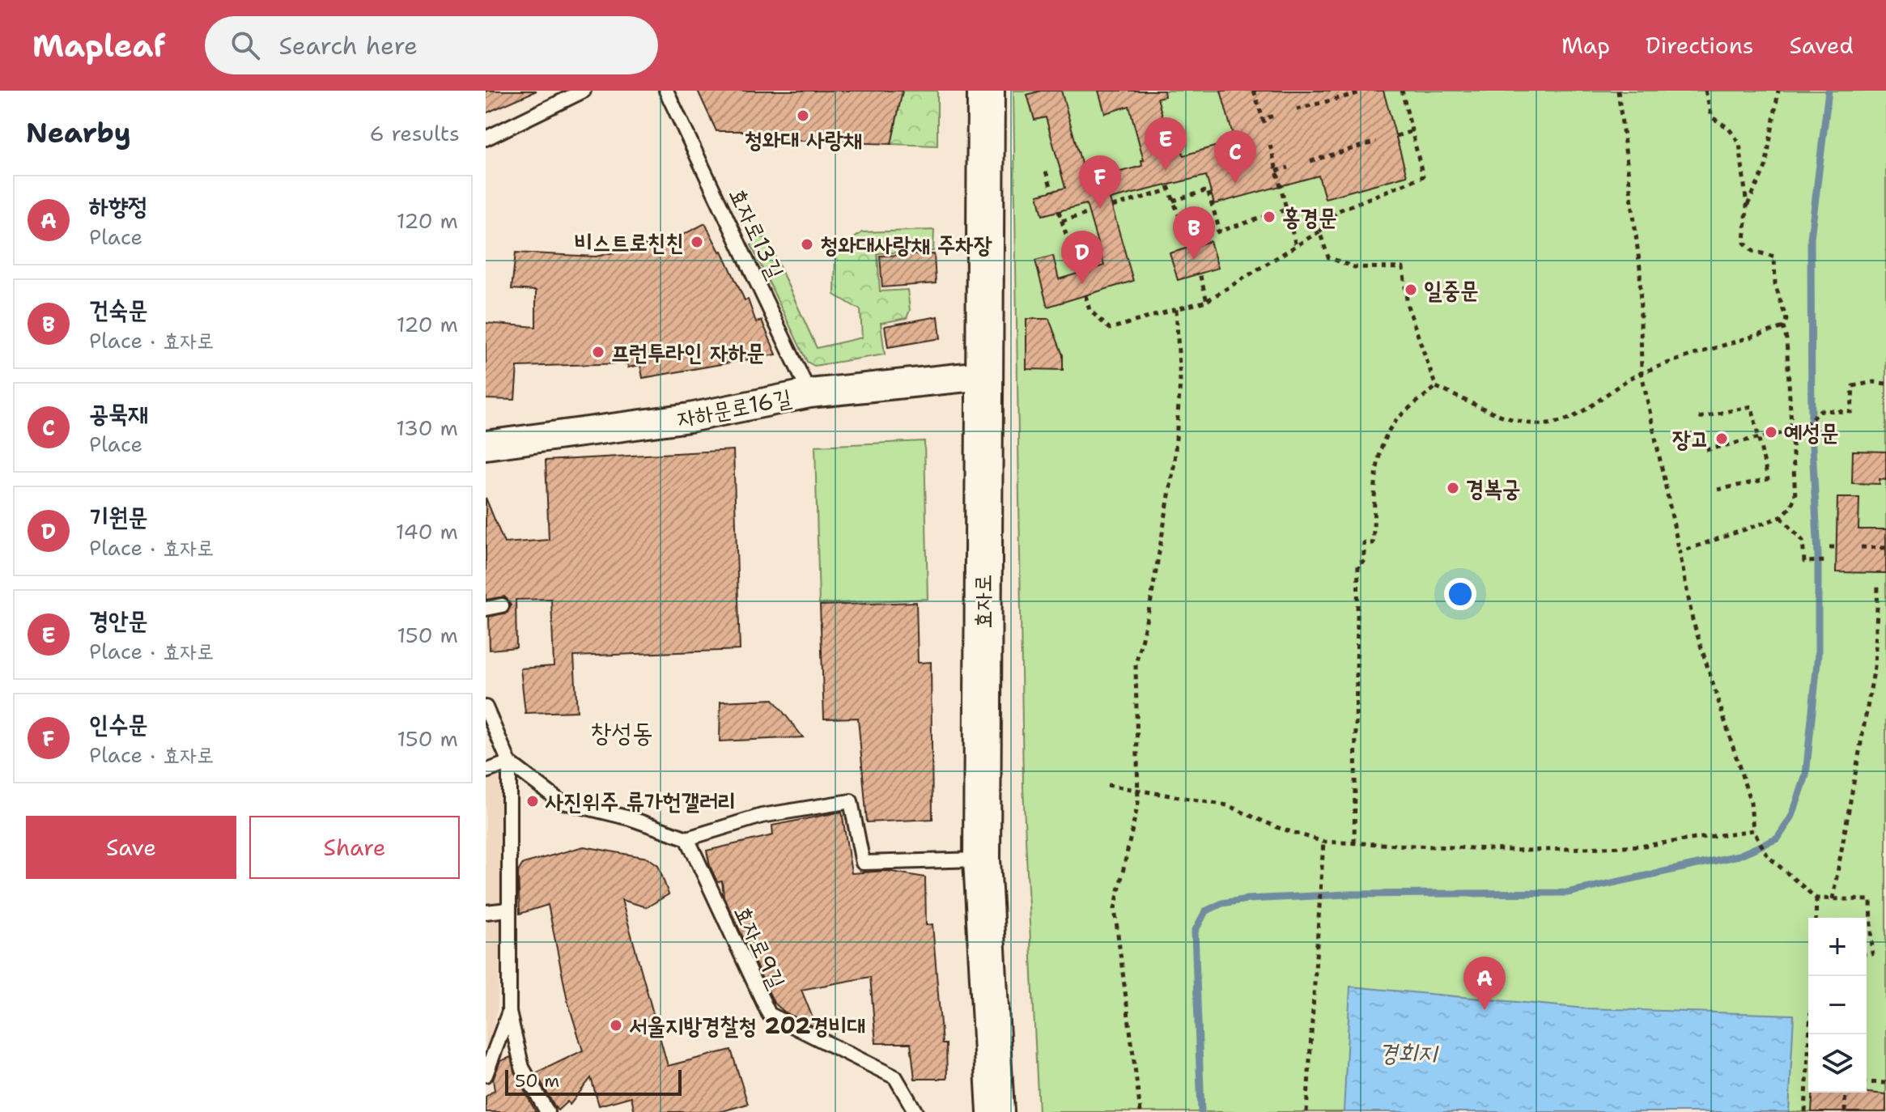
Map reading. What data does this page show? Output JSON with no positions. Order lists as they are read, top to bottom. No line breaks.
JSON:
{"streets":{"street":["자하문로16길","효자로"],"lane":["효자로13길","효자로9길"]},"crossings":[["효자로13길","자하문로16길"],["자하문로16길","효자로"]],"districts":["창성동"],"water":["경회지"],"places":["청와대 사랑채","홍경문","비스트로친친","청와대사랑채 주차장","일중문","프런투라인 자하문","예성문","장고","경복궁","사진위주 류가헌갤러리","서울지방경찰청 202경비대"],"scale_bar":"50 m","page":{"header":"Mapleaf","search":"Search here","nav":["Map","Directions","Saved"],"heading":["Nearby","6 results"],"pins":["E","C","F","B","D","A"],"list":[{"mark":"A","name":"하향정","note":"Place","value":"120 m"},{"mark":"B","name":"건숙문","note":"Place · 효자로","value":"120 m"},{"mark":"C","name":"공묵재","note":"Place","value":"130 m"},{"mark":"D","name":"기원문","note":"Place · 효자로","value":"140 m"},{"mark":"E","name":"경안문","note":"Place · 효자로","value":"150 m"},{"mark":"F","name":"인수문","note":"Place · 효자로","value":"150 m"}],"buttons":["Save","Share"],"map_buttons":["+","−"],"scale":"50 m"}}
